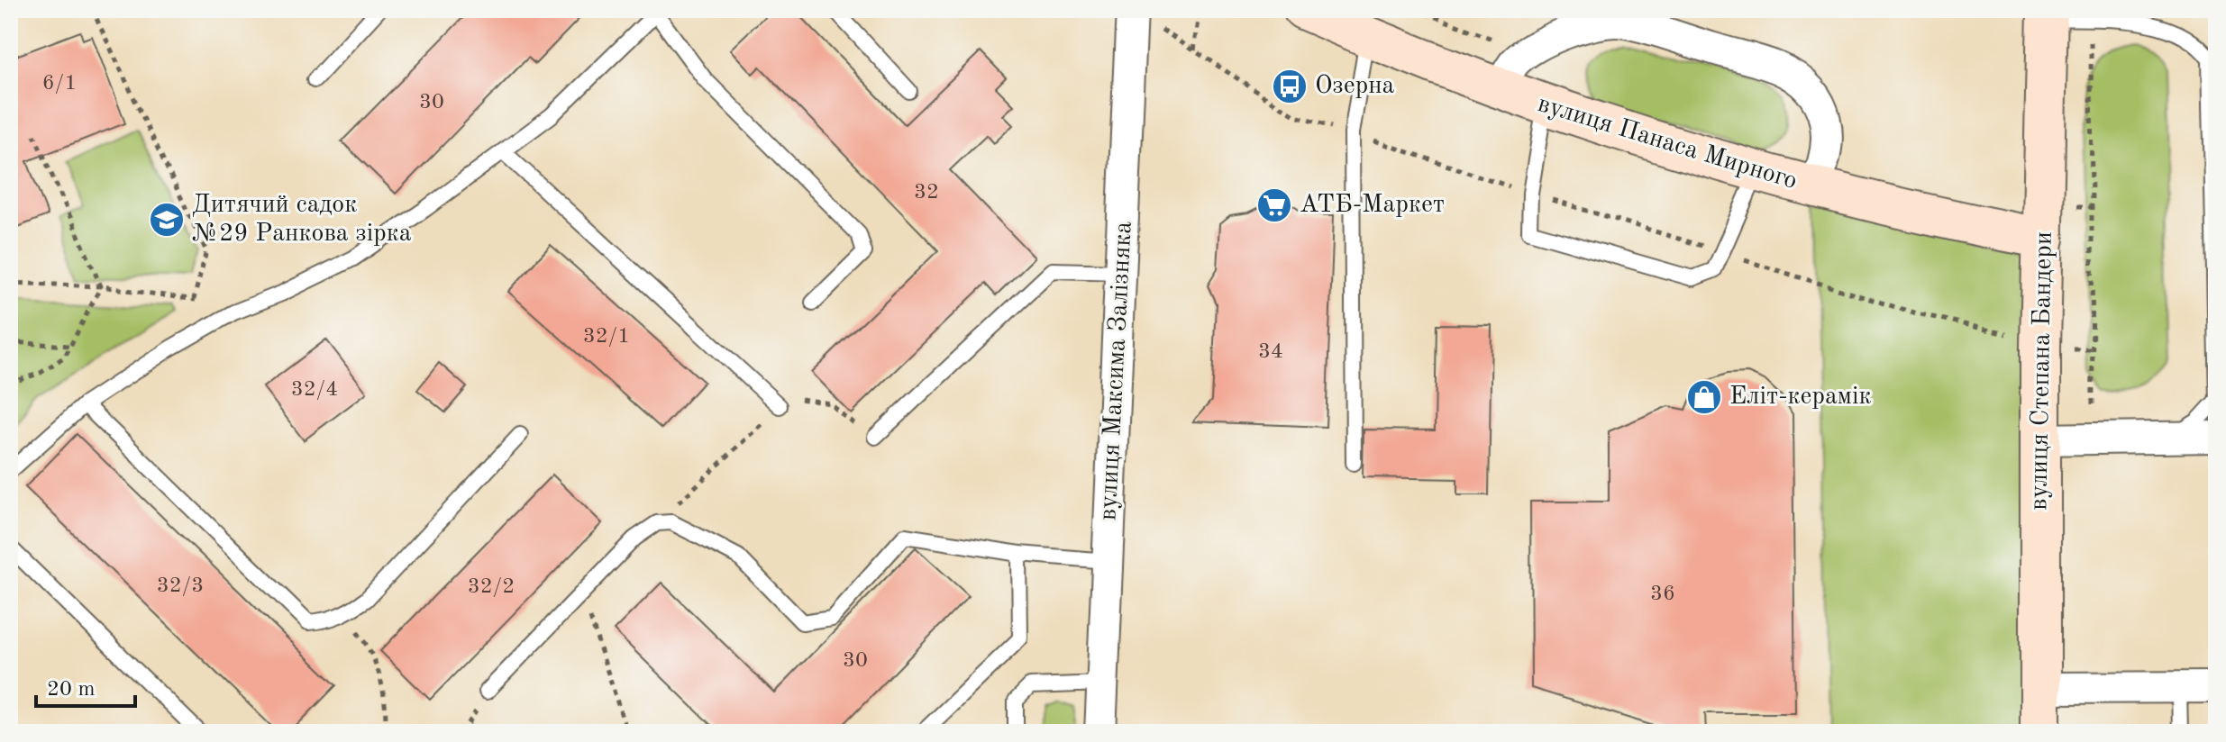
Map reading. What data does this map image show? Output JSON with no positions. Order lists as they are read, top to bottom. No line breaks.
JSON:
{"streets":{"main road":["вулиця Панаса Мирного","вулиця Степана Бандери"],"street":["вулиця Максима Залізняка"]},"crossings":[["вулиця Панаса Мирного","вулиця Степана Бандери"]],"places":{"bus stop":["Озерна"],"supermarket":["АТБ-Маркет"],"school or university":["Дитячий садок №29 Ранкова зірка"],"shop":["Еліт-керамік"]},"house_numbers":["6/1","30","32","32/1","34","32/4","32/3","32/2","36","30"],"scale_bar":"20 m"}
